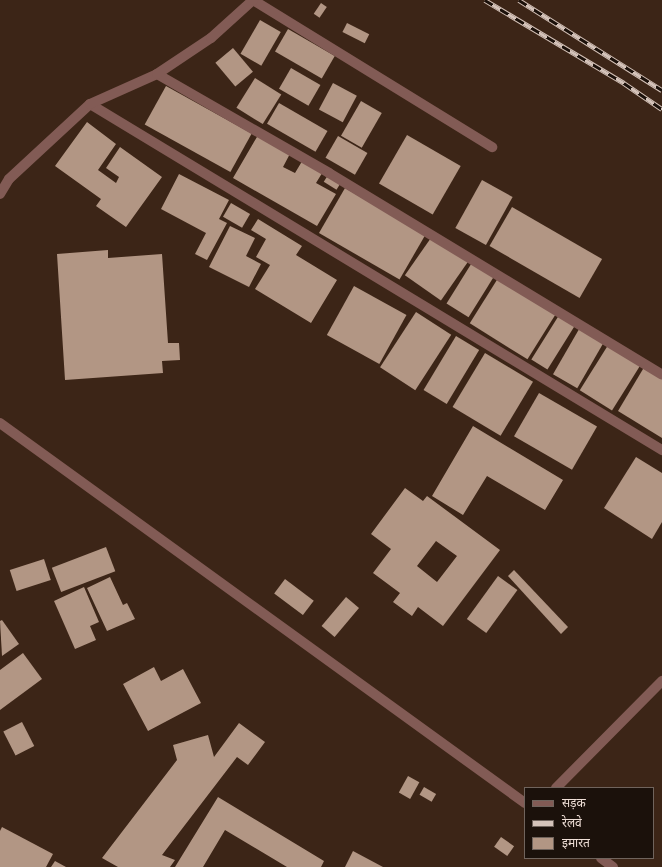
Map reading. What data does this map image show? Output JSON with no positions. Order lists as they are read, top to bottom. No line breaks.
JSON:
{"legend":["सड़क","रेलवे","इमारत"]}
